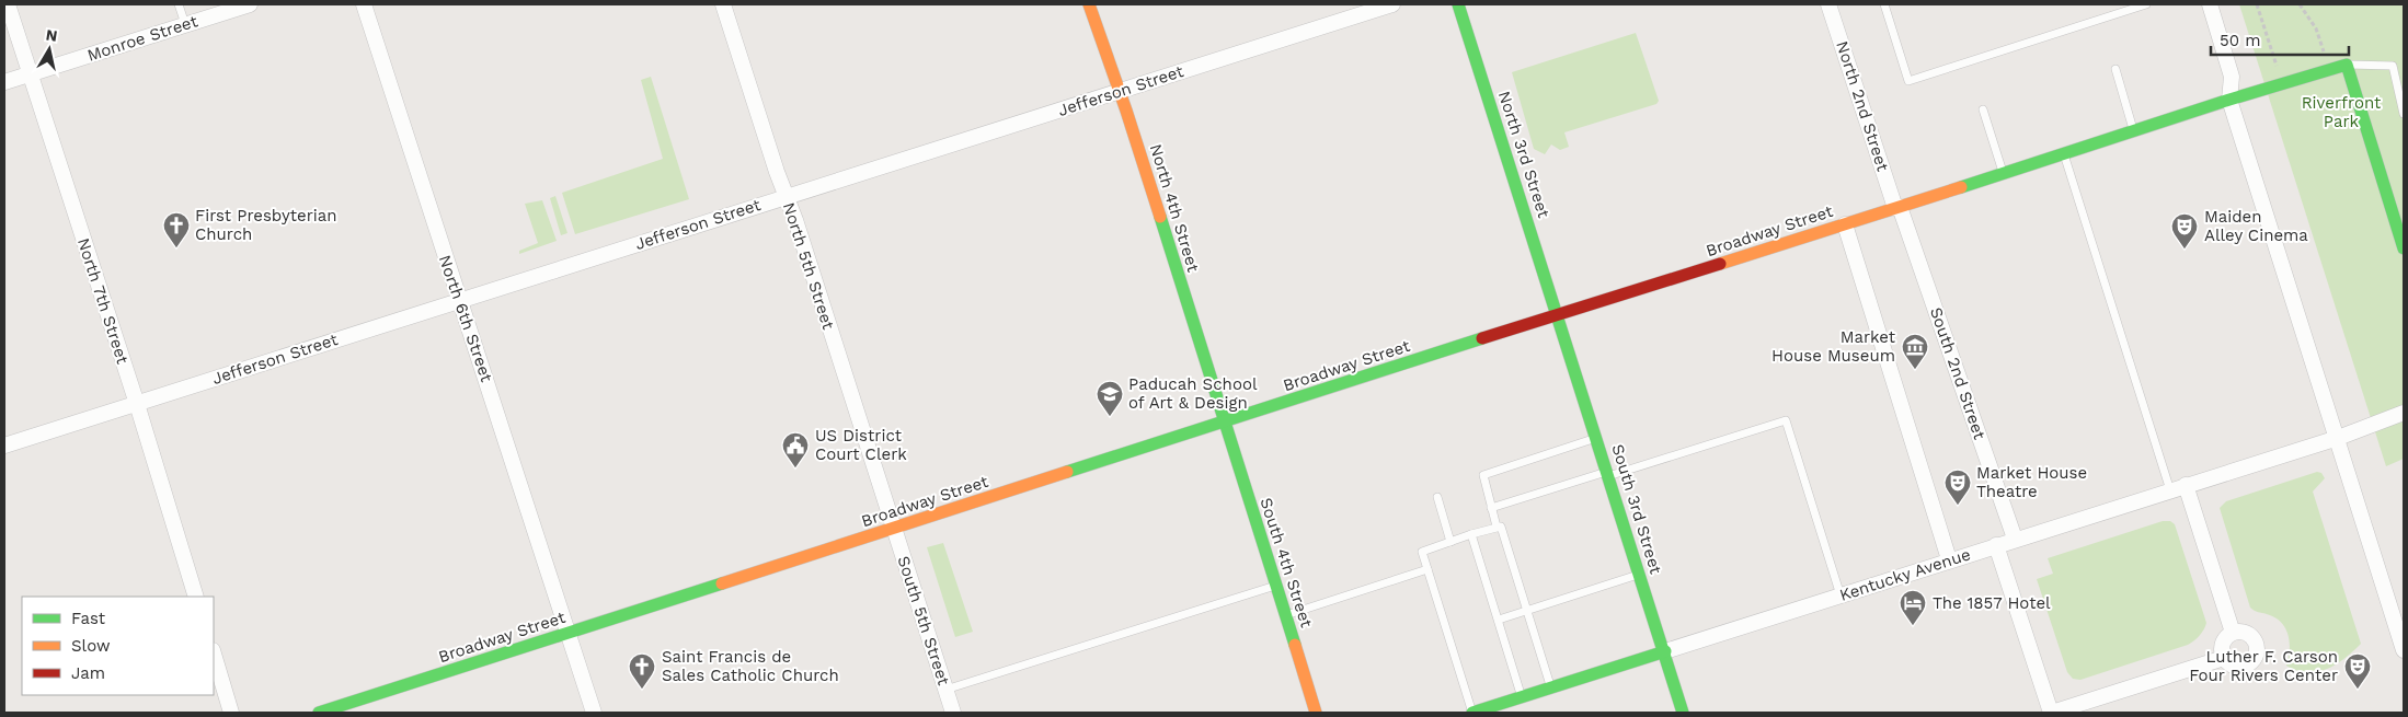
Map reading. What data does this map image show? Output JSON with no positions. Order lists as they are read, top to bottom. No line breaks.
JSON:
{"streets":{"street":["Monroe Street","Jefferson Street","North 2nd Street","North 3rd Street","North 4th Street","Broadway Street","North 5th Street","North 7th Street","North 6th Street","South 2nd Street","South 3rd Street","South 4th Street","Kentucky Avenue","South 5th Street"]},"crossings":[["Monroe Street","North 7th Street"],["Jefferson Street","North 4th Street"],["Jefferson Street","North 5th Street"],["Jefferson Street","North 7th Street"],["Jefferson Street","North 6th Street"],["North 2nd Street","Broadway Street"],["North 2nd Street","South 2nd Street"],["North 3rd Street","Broadway Street"],["North 3rd Street","South 3rd Street"],["North 4th Street","Broadway Street"],["North 4th Street","South 4th Street"],["Broadway Street","North 5th Street"],["Broadway Street","North 6th Street"],["Broadway Street","South 2nd Street"],["Broadway Street","South 3rd Street"],["Broadway Street","South 4th Street"],["Broadway Street","South 5th Street"],["North 5th Street","South 5th Street"],["South 2nd Street","Kentucky Avenue"],["South 3rd Street","Kentucky Avenue"]],"parks":["Riverfront Park"],"places":{"church":["First Presbyterian Church","Saint Francis de Sales Catholic Church"],"theatre":["Maiden Alley Cinema","Market House Theatre","Luther F. Carson Four Rivers Center"],"museum":["Market House Museum"],"school or university":["Paducah School of Art & Design"],"public building":["US District Court Clerk"],"hotel":["The 1857 Hotel"]},"legend":["Fast","Slow","Jam"],"scale_bar":"50 m","north":"top"}
